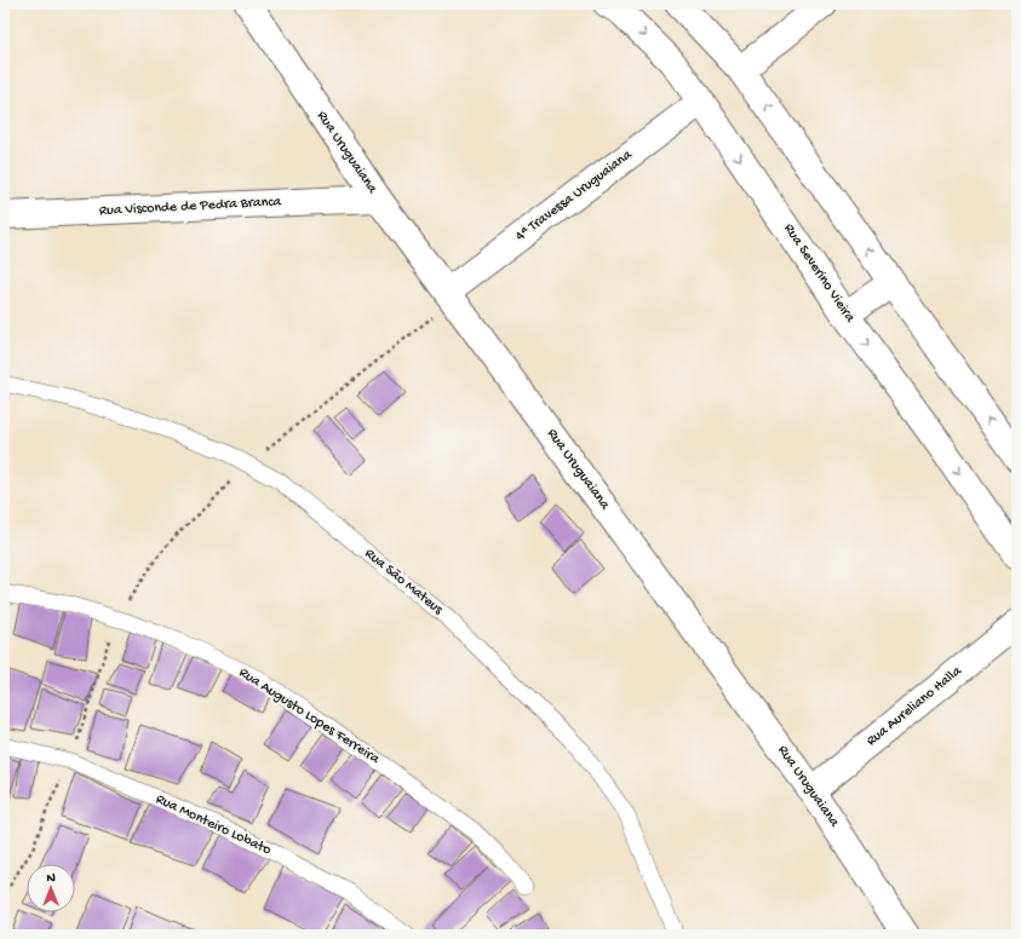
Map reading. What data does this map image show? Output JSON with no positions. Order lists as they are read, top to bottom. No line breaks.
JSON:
{"streets":{"street":["Rua Uruguaiana","4ª Travessa Uruguaiana","Rua Visconde de Pedra Branca","Rua Severino Vieira","Rua Aureliano Halla"],"lane":["Rua São Mateus","Rua Augusto Lopes Ferreira","Rua Monteiro Lobato"]},"crossings":[["Rua Uruguaiana","4ª Travessa Uruguaiana"],["Rua Uruguaiana","Rua Visconde de Pedra Branca"],["Rua Uruguaiana","Rua Aureliano Halla"],["4ª Travessa Uruguaiana","Rua Severino Vieira"]],"north":"top"}
